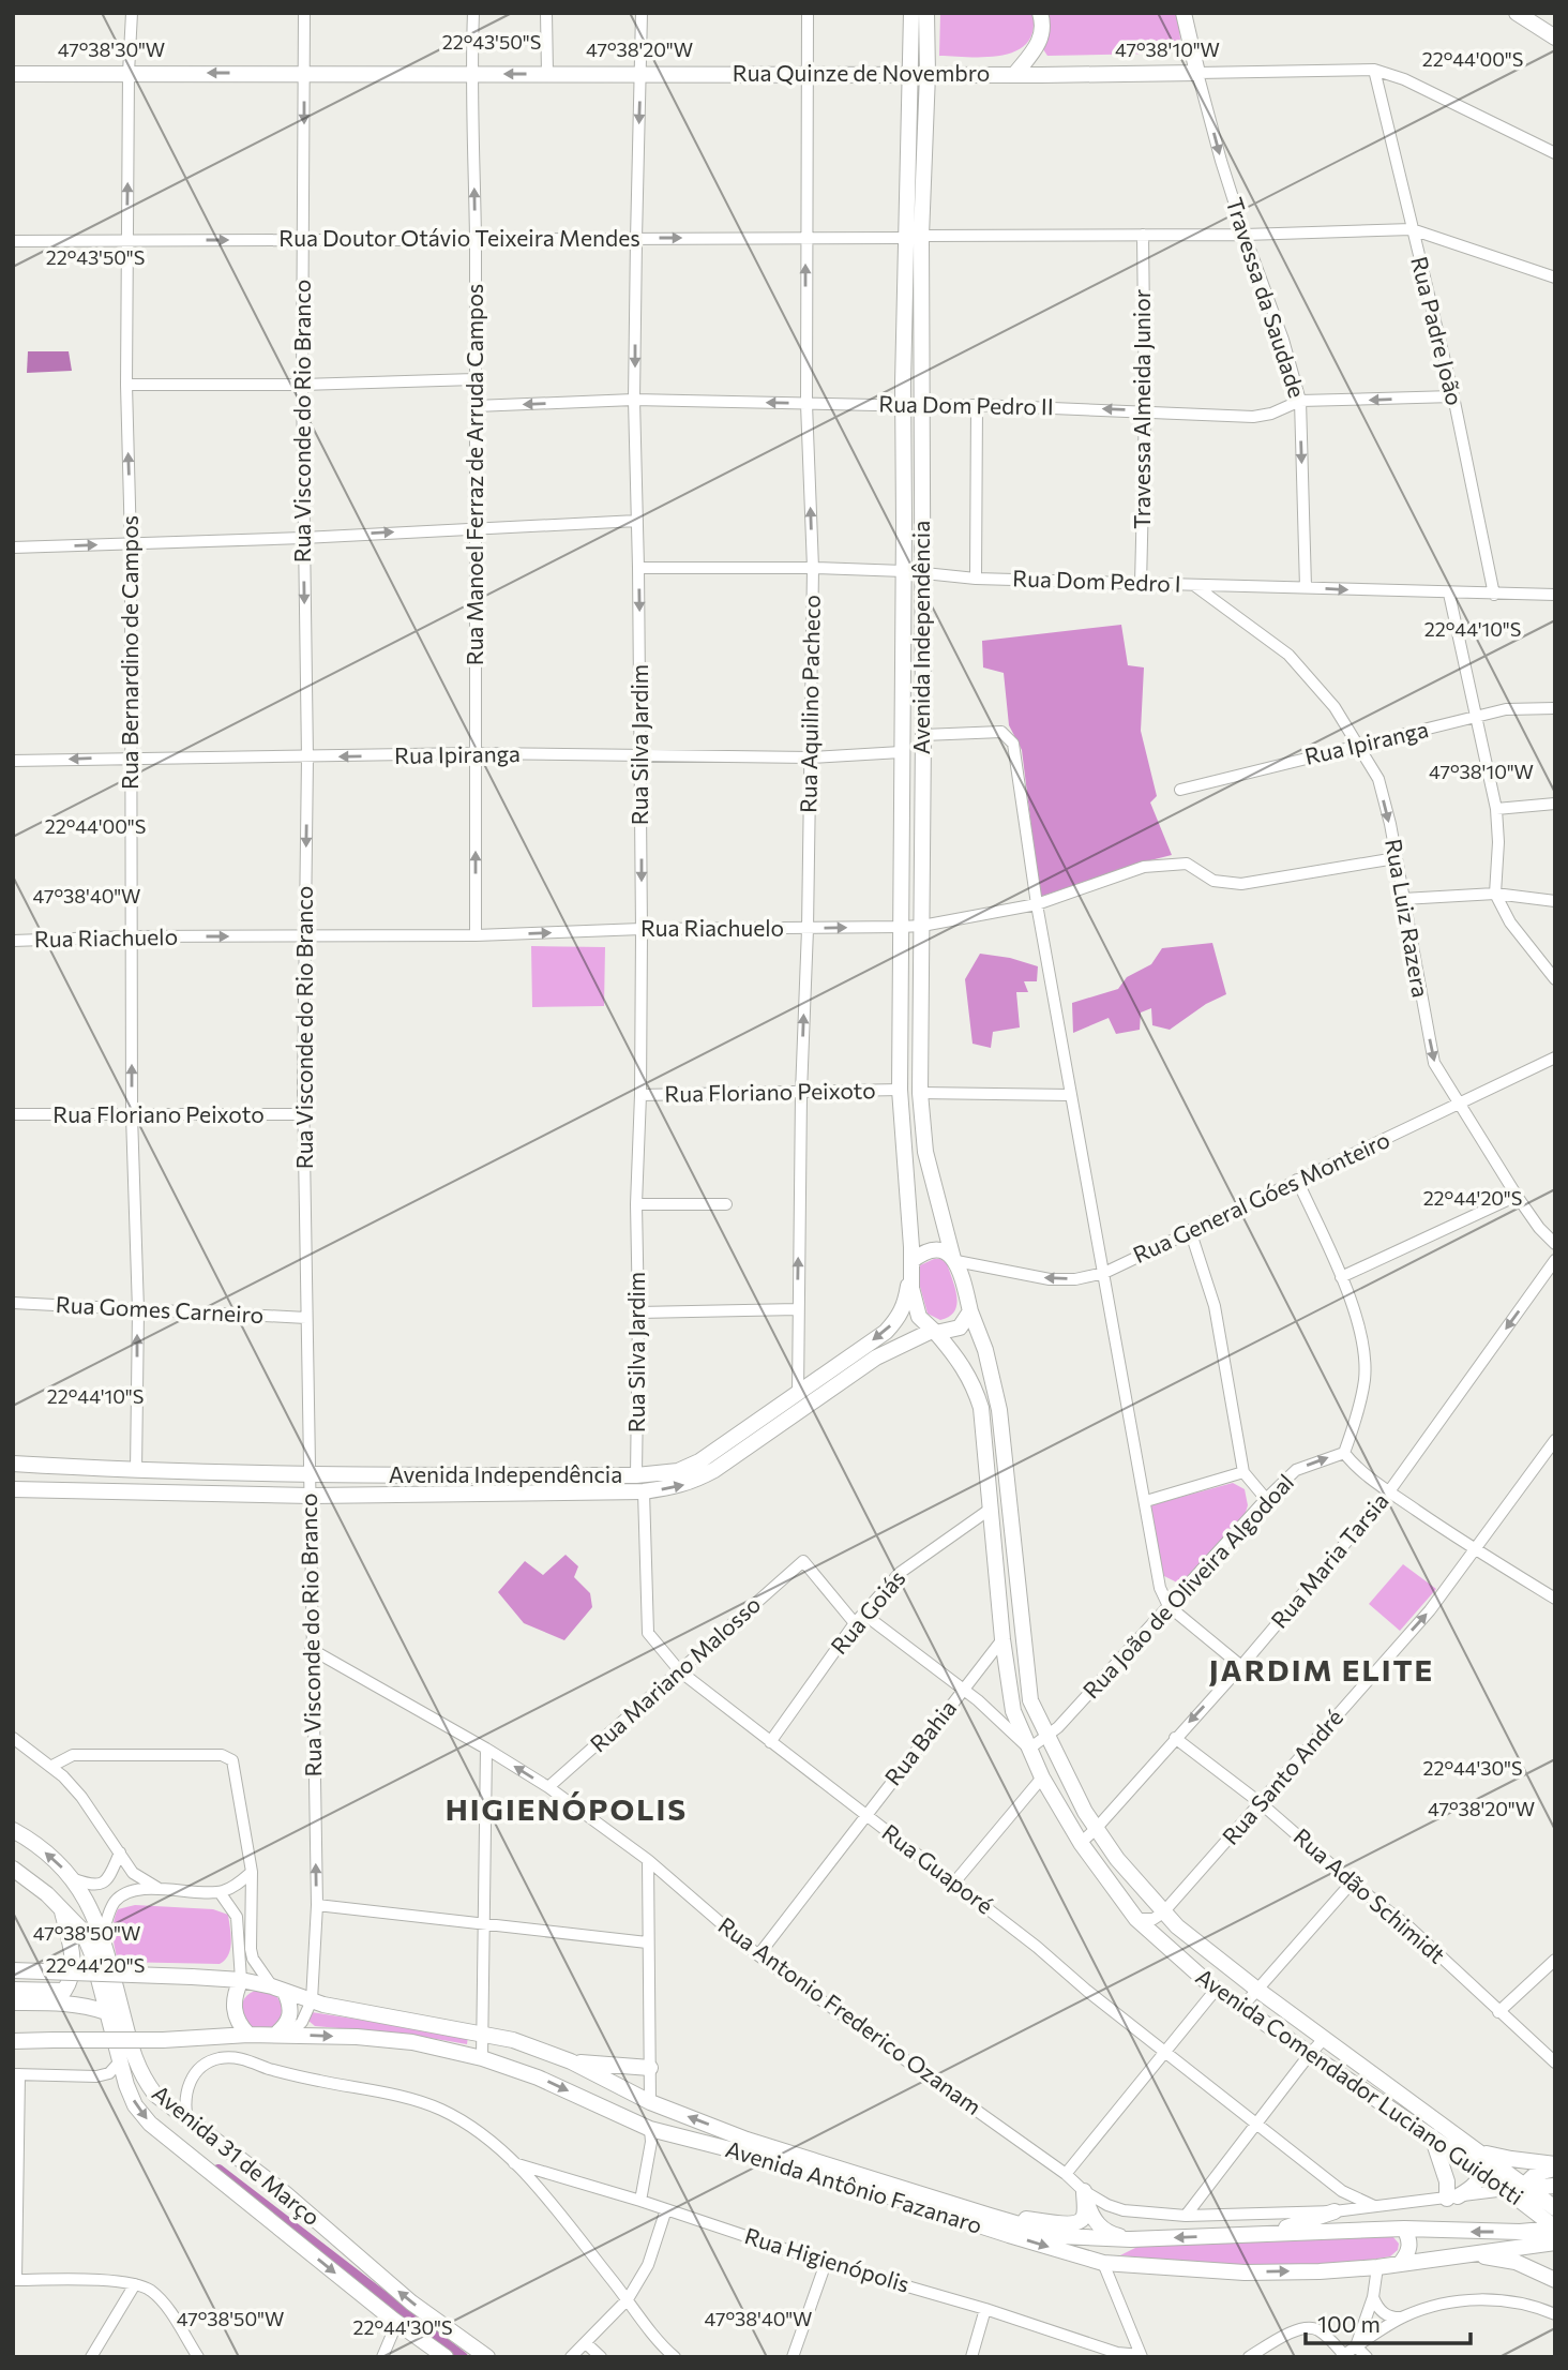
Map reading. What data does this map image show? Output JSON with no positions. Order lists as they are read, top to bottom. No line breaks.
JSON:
{"streets":{"main road":["Rua Quinze de Novembro","Travessa da Saudade","Avenida Independência","Avenida Comendador Luciano Guidotti","Avenida 31 de Março","Avenida Antônio Fazanaro"],"street":["Rua Doutor Otávio Teixeira Mendes","Rua Padre João","Rua Dom Pedro II","Travessa Almeida Junior","Rua Visconde do Rio Branco","Rua Manoel Ferraz de Arruda Campos","Rua Dom Pedro I","Rua Bernardino de Campos","Rua Aquilino Pacheco","Rua Ipiranga","Rua Silva Jardim","Rua Luiz Razera","Rua Riachuelo","Rua Floriano Peixoto","Rua General Góes Monteiro","Rua Gomes Carneiro","Rua Maria Tarsia","Rua João de Oliveira Algodoal","Rua Goiás","Rua Mariano Malosso","Rua Bahia","Rua Santo André","Rua Guaporé","Rua Adão Schimidt","Rua Antonio Frederico Ozanam","Rua Higienópolis"]},"crossings":[["Rua Quinze de Novembro","Travessa da Saudade"],["Rua Quinze de Novembro","Rua Padre João"],["Rua Quinze de Novembro","Rua Visconde do Rio Branco"],["Rua Quinze de Novembro","Rua Manoel Ferraz de Arruda Campos"],["Rua Quinze de Novembro","Avenida Independência"],["Rua Quinze de Novembro","Rua Bernardino de Campos"],["Rua Quinze de Novembro","Rua Aquilino Pacheco"],["Rua Quinze de Novembro","Rua Silva Jardim"],["Rua Doutor Otávio Teixeira Mendes","Travessa da Saudade"],["Rua Doutor Otávio Teixeira Mendes","Rua Padre João"],["Rua Doutor Otávio Teixeira Mendes","Travessa Almeida Junior"],["Rua Doutor Otávio Teixeira Mendes","Rua Visconde do Rio Branco"],["Rua Doutor Otávio Teixeira Mendes","Rua Manoel Ferraz de Arruda Campos"],["Rua Doutor Otávio Teixeira Mendes","Avenida Independência"],["Rua Doutor Otávio Teixeira Mendes","Rua Bernardino de Campos"],["Rua Doutor Otávio Teixeira Mendes","Rua Aquilino Pacheco"],["Rua Doutor Otávio Teixeira Mendes","Rua Silva Jardim"],["Travessa da Saudade","Rua Dom Pedro II"],["Travessa da Saudade","Rua Dom Pedro I"],["Rua Padre João","Rua Dom Pedro II"],["Rua Padre João","Rua Dom Pedro I"],["Rua Dom Pedro II","Travessa Almeida Junior"],["Rua Dom Pedro II","Rua Manoel Ferraz de Arruda Campos"],["Rua Dom Pedro II","Avenida Independência"],["Rua Dom Pedro II","Rua Aquilino Pacheco"],["Rua Dom Pedro II","Rua Silva Jardim"],["Travessa Almeida Junior","Rua Dom Pedro I"],["Rua Visconde do Rio Branco","Avenida Independência"],["Rua Visconde do Rio Branco","Rua Ipiranga"],["Rua Visconde do Rio Branco","Rua Riachuelo"],["Rua Visconde do Rio Branco","Rua Floriano Peixoto"],["Rua Visconde do Rio Branco","Rua Gomes Carneiro"],["Rua Visconde do Rio Branco","Rua Antonio Frederico Ozanam"],["Rua Visconde do Rio Branco","Avenida Antônio Fazanaro"],["Rua Manoel Ferraz de Arruda Campos","Rua Ipiranga"],["Rua Manoel Ferraz de Arruda Campos","Rua Riachuelo"],["Rua Dom Pedro I","Avenida Independência"],["Rua Dom Pedro I","Rua Aquilino Pacheco"],["Rua Dom Pedro I","Rua Silva Jardim"],["Rua Dom Pedro I","Rua Luiz Razera"],["Avenida Independência","Rua Bernardino de Campos"],["Avenida Independência","Rua Aquilino Pacheco"],["Avenida Independência","Rua Ipiranga"],["Avenida Independência","Rua Silva Jardim"],["Avenida Independência","Rua Riachuelo"],["Avenida Independência","Rua Floriano Peixoto"],["Avenida Independência","Rua General Góes Monteiro"],["Avenida Independência","Rua Guaporé"],["Avenida Independência","Avenida Comendador Luciano Guidotti"],["Rua Bernardino de Campos","Rua Ipiranga"],["Rua Bernardino de Campos","Rua Riachuelo"],["Rua Bernardino de Campos","Rua Floriano Peixoto"],["Rua Bernardino de Campos","Rua Gomes Carneiro"],["Rua Aquilino Pacheco","Rua Ipiranga"],["Rua Aquilino Pacheco","Rua Riachuelo"],["Rua Aquilino Pacheco","Rua Floriano Peixoto"],["Rua Ipiranga","Rua Silva Jardim"],["Rua Ipiranga","Rua Luiz Razera"],["Rua Silva Jardim","Rua Riachuelo"],["Rua Silva Jardim","Rua Floriano Peixoto"],["Rua Luiz Razera","Rua Riachuelo"],["Rua Luiz Razera","Rua General Góes Monteiro"],["Rua General Góes Monteiro","Avenida Comendador Luciano Guidotti"],["Rua Maria Tarsia","Rua Adão Schimidt"],["Rua Maria Tarsia","Avenida Comendador Luciano Guidotti"],["Rua João de Oliveira Algodoal","Avenida Comendador Luciano Guidotti"],["Rua Goiás","Rua Mariano Malosso"],["Rua Goiás","Rua Guaporé"],["Rua Goiás","Avenida Comendador Luciano Guidotti"],["Rua Mariano Malosso","Rua Guaporé"],["Rua Mariano Malosso","Rua Antonio Frederico Ozanam"],["Rua Bahia","Rua Guaporé"],["Rua Bahia","Rua Antonio Frederico Ozanam"],["Rua Bahia","Avenida Comendador Luciano Guidotti"],["Rua Santo André","Rua Adão Schimidt"],["Rua Santo André","Avenida Comendador Luciano Guidotti"],["Rua Guaporé","Rua Antonio Frederico Ozanam"],["Rua Antonio Frederico Ozanam","Avenida Comendador Luciano Guidotti"],["Avenida Comendador Luciano Guidotti","Avenida Antônio Fazanaro"]],"one_way":["Travessa da Saudade","Rua Dom Pedro II","Rua Manoel Ferraz de Arruda Campos","Rua Bernardino de Campos","Rua Aquilino Pacheco","Rua Silva Jardim","Rua Luiz Razera","Rua Maria Tarsia","Rua Santo André"],"districts":["JARDIM ELITE","HIGIENÓPOLIS"],"scale_bar":"100 m","coordinates":["22°43'50\"S","47°38'30\"W","47°38'20\"W","47°38'10\"W","22°44'00\"S","22°44'10\"S","47°38'40\"W","22°44'20\"S","22°44'30\"S","47°38'50\"W"]}
